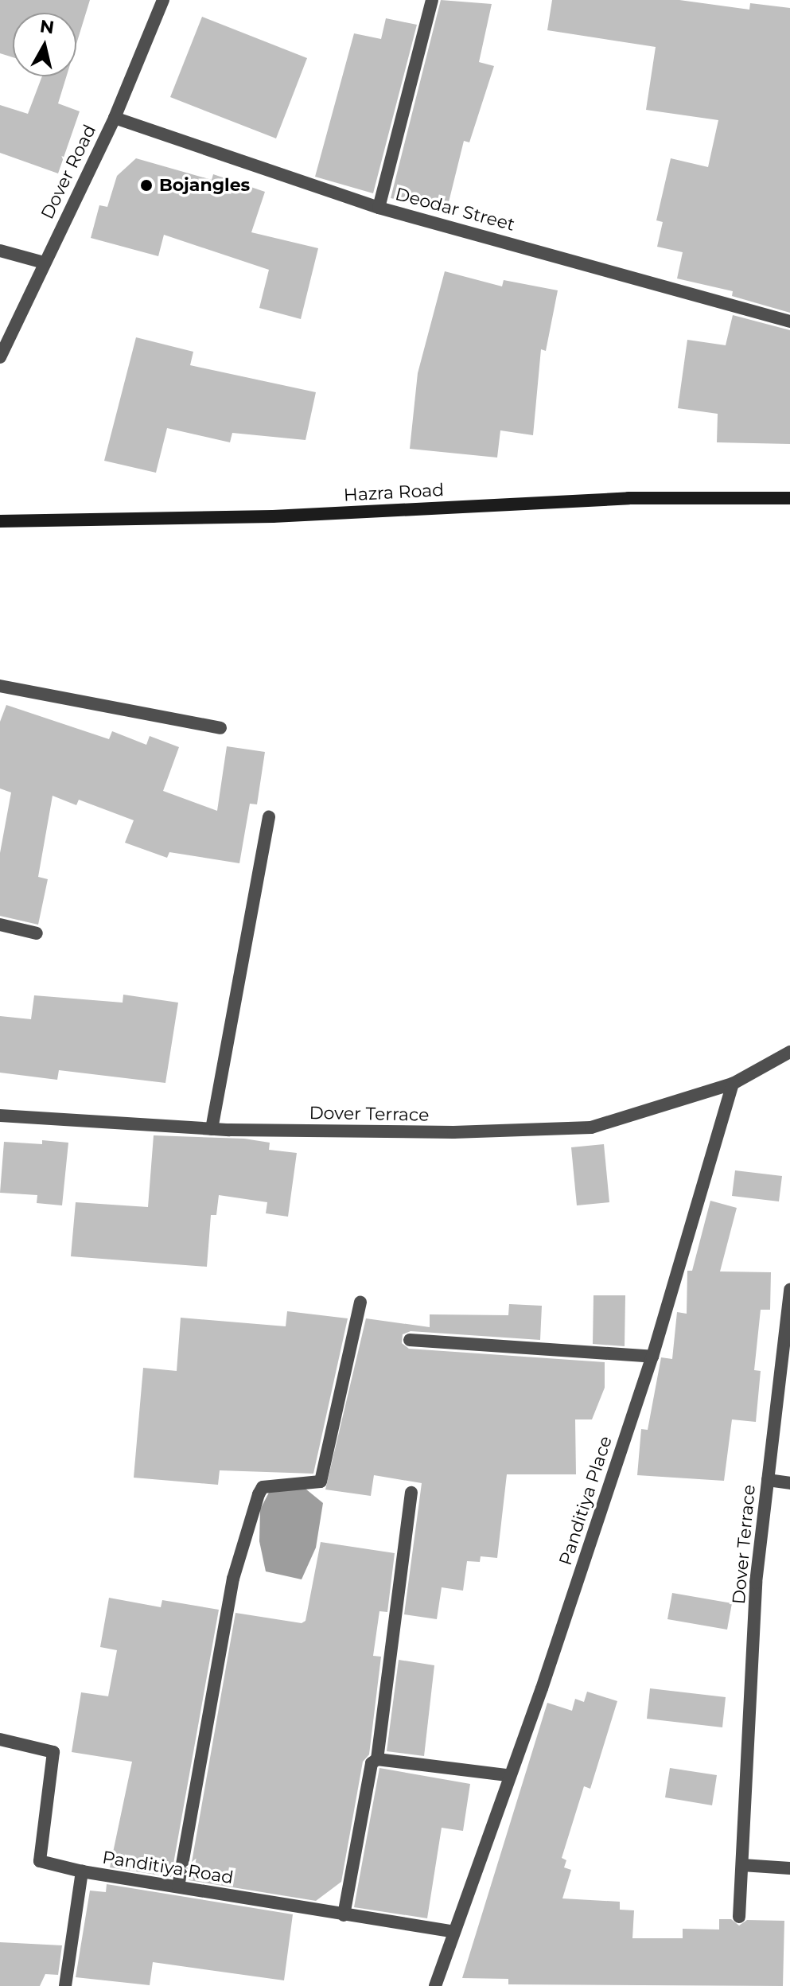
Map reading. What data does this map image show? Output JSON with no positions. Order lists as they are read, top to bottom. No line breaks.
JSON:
{"streets":{"main road":["Hazra Road"],"street":["Dover Road","Deodar Street","Dover Terrace","Panditiya Place","Panditiya Road"]},"crossings":[["Dover Road","Deodar Street"],["Dover Terrace","Panditiya Place"],["Panditiya Place","Panditiya Road"]],"places":["Bojangles"],"north":"top"}
